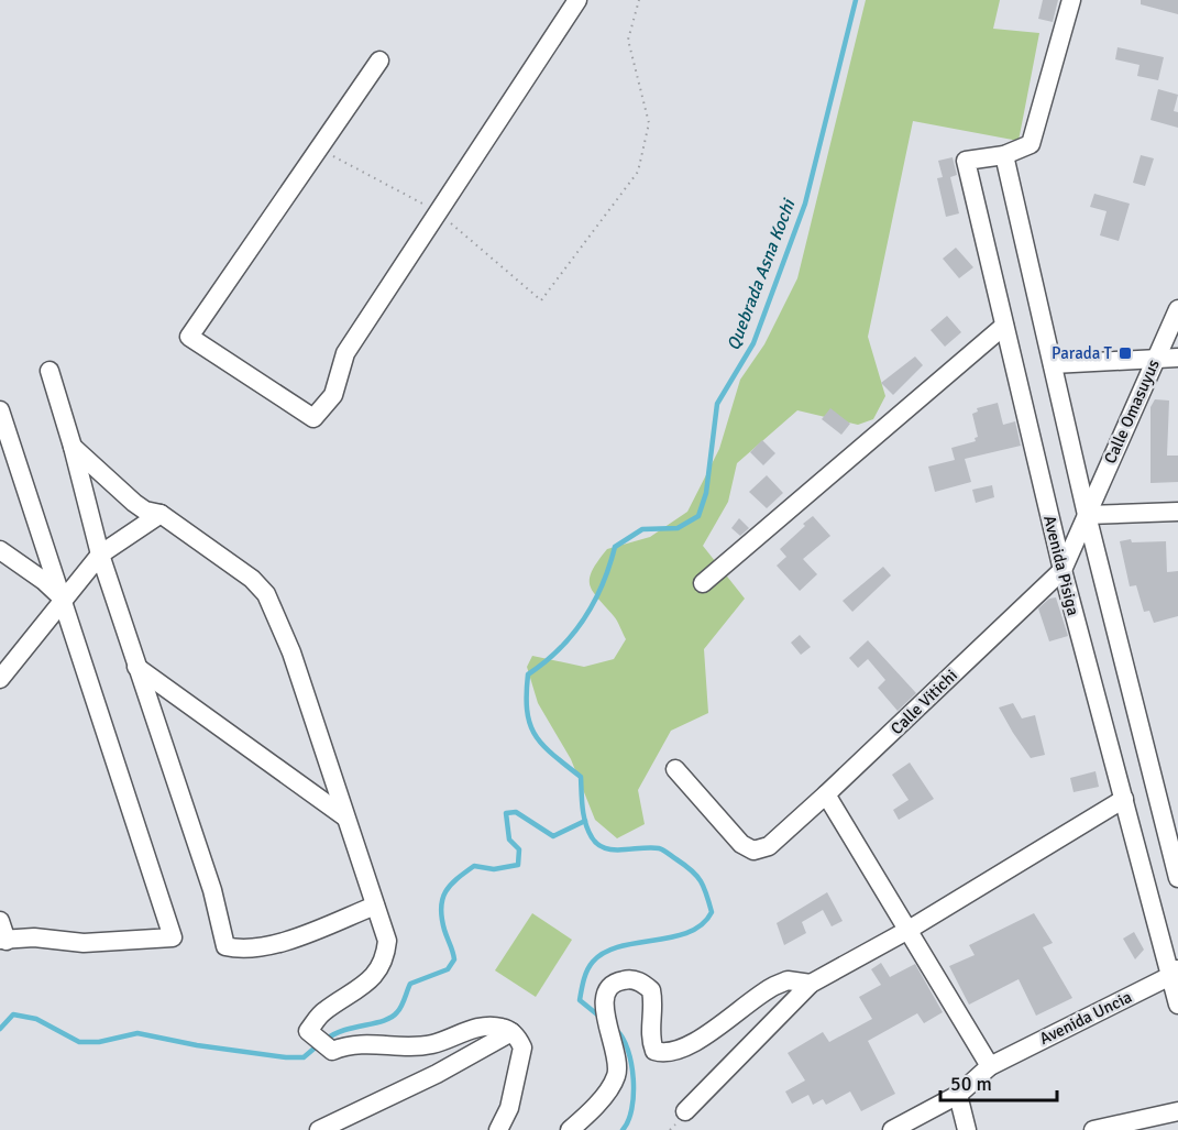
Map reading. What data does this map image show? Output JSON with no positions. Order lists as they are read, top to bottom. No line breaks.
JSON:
{"streets":{"street":["Calle Omasuyus","Avenida Pisiga","Calle Vitichi","Avenida Uncia"]},"crossings":[["Calle Omasuyus","Calle Vitichi"],["Avenida Pisiga","Calle Vitichi"],["Avenida Pisiga","Avenida Uncia"]],"water":["Quebrada Asna Kochi"],"places":{"transit":["Parada T"]},"scale_bar":"50 m"}
